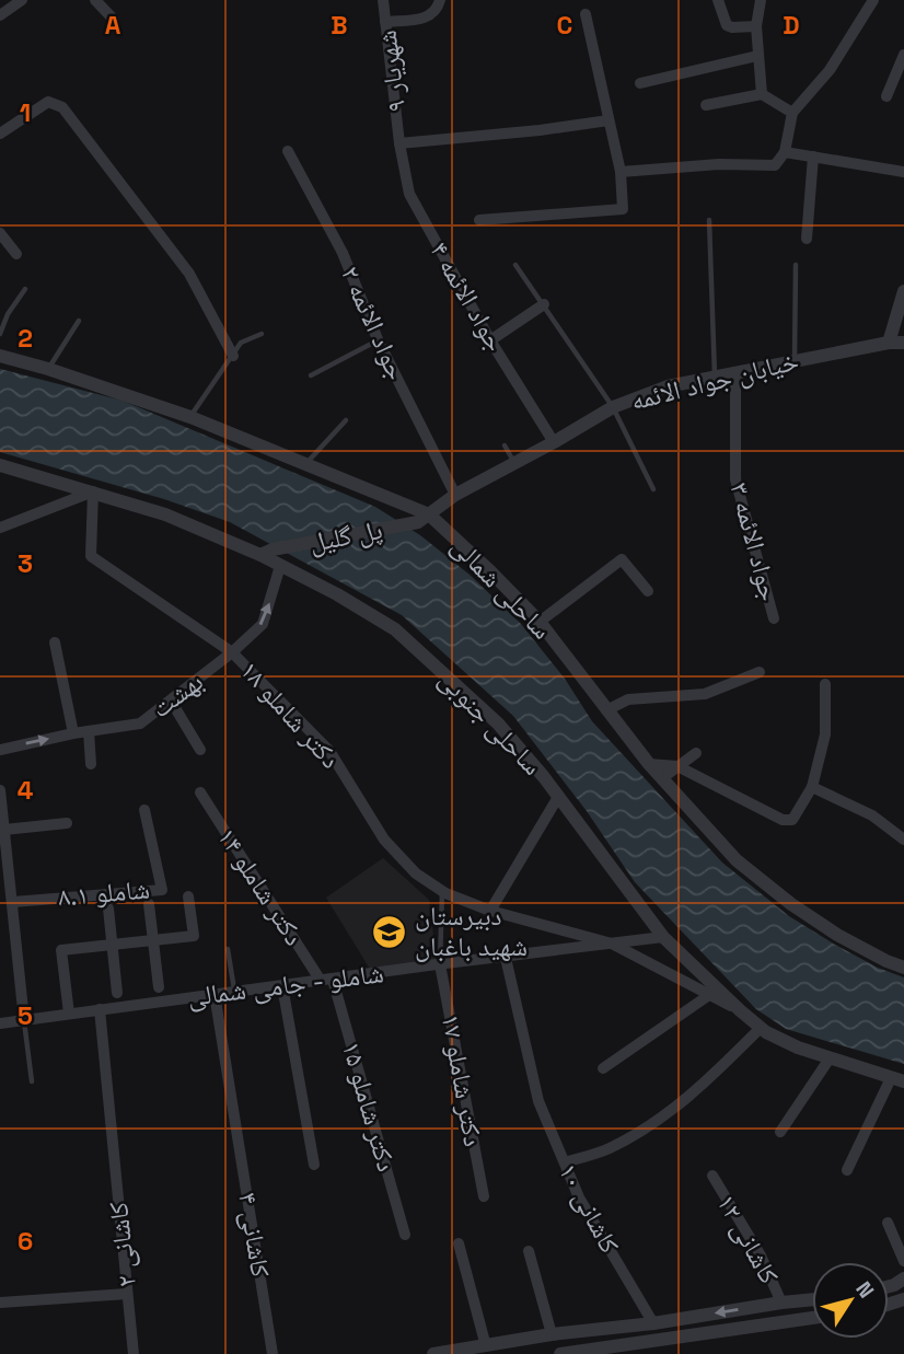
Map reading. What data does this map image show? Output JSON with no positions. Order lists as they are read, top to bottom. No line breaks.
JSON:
{"streets":{"street":["شهریار ۹","جواد الائمه ۴","جواد الائمه ۲","خیابان جواد الائمه","پل گلیل","جواد الائمه ۳","ساحلی شمالی","بهشت","دکتر شاملو ۱۸","ساحلی جنوبی","دکتر شاملو ۱۴","شاملو ۸.۱","شاملو - جامی شمالی","دکتر شاملو ۱۷","دکتر شاملو ۱۵","کاشانی ۱۰","کاشانی ۴","کاشانی ۱۲","کاشانی ۲"]},"crossings":[["شهریار ۹","جواد الائمه ۴"],["جواد الائمه ۴","خیابان جواد الائمه"],["جواد الائمه ۲","خیابان جواد الائمه"],["خیابان جواد الائمه","پل گلیل"],["خیابان جواد الائمه","جواد الائمه ۳"],["خیابان جواد الائمه","ساحلی شمالی"],["پل گلیل","ساحلی شمالی"],["پل گلیل","ساحلی جنوبی"],["بهشت","دکتر شاملو ۱۸"],["بهشت","ساحلی جنوبی"],["دکتر شاملو ۱۸","ساحلی جنوبی"],["دکتر شاملو ۱۸","شاملو - جامی شمالی"],["ساحلی جنوبی","شاملو - جامی شمالی"],["دکتر شاملو ۱۴","شاملو - جامی شمالی"],["دکتر شاملو ۱۴","دکتر شاملو ۱۵"],["شاملو - جامی شمالی","دکتر شاملو ۱۷"],["شاملو - جامی شمالی","دکتر شاملو ۱۵"],["شاملو - جامی شمالی","کاشانی ۱۰"],["شاملو - جامی شمالی","کاشانی ۴"],["شاملو - جامی شمالی","کاشانی ۲"]],"one_way":["بهشت"],"places":{"school or university":["دبیرستان شهید باغبان"]},"north":"top right","grid":{"columns":["A","B","C","D"],"rows":["1","2","3","4","5","6"]}}
